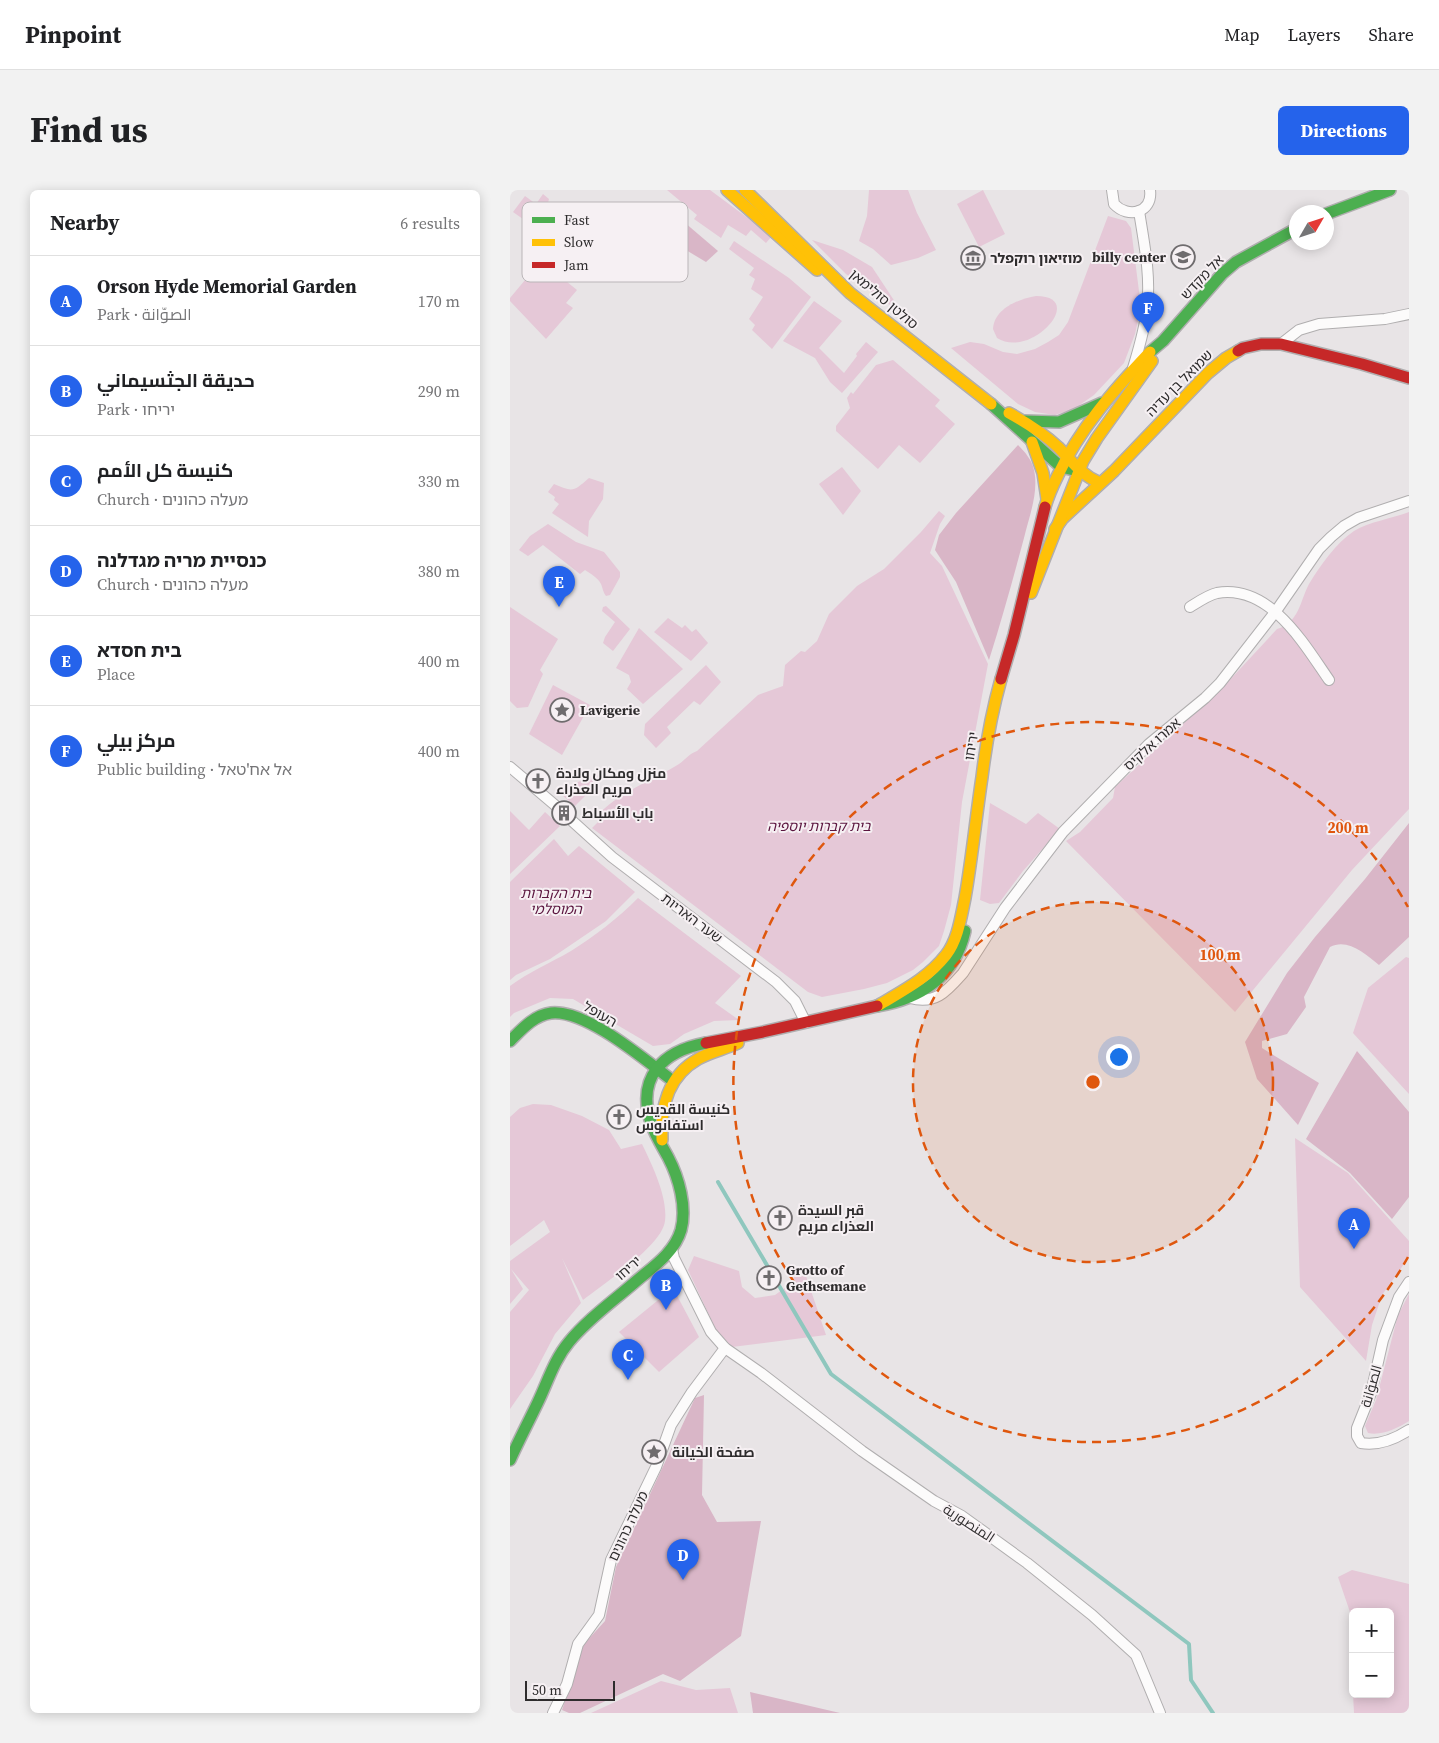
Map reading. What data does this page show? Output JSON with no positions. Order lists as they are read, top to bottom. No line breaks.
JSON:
{"streets":{"main road":["אל מקדש","סולטן סולימאן","שמואל בן עדיה","יריחו","העופל"],"street":["אמרו אלקיס","שער האריות","الصوّانة","المنصورية","מעלה כהונים"]},"crossings":[["אל מקדש","סולטן סולימאן"],["אל מקדש","יריחו"],["סולטן סולימאן","יריחו"],["שמואל בן עדיה","יריחו"],["אמרו אלקיס","יריחו"],["יריחו","שער האריות"],["יריחו","העופל"],["יריחו","المنصورية"],["المنصورية","מעלה כהונים"]],"parks":["בית קברות יוספיה","בית הקברות המוסלמי"],"places":{"school or university":["billy center"],"museum":["מוזיאון רוקפלר"],"place":["Lavigerie","صفحة الخيانة"],"church":["منزل ومكان ولادة مريم العذراء","كنيسة القديس استفانوس","قبر السيدة العذراء مريم","Grotto of Gethsemane"],"building":["باب الأسباط"]},"legend":["Fast","Slow","Jam"],"scale_bar":"50 m","north":"top right","page":{"header":"Pinpoint","nav":["Map","Layers","Share"],"title":"Find us","buttons":"Directions","heading":["Nearby","6 results"],"list":[{"mark":"A","name":"Orson Hyde Memorial Garden","note":"Park · الصوّانة","value":"170 m"},{"mark":"B","name":"حديقة الجثسيماني","note":"Park · יריחו","value":"290 m"},{"mark":"C","name":"كنيسة كل الأمم","note":"Church · מעלה כהונים","value":"330 m"},{"mark":"D","name":"כנסיית מריה מגדלנה","note":"Church · מעלה כהונים","value":"380 m"},{"mark":"E","name":"בית חסדא","note":"Place","value":"400 m"},{"mark":"F","name":"مركز بيلي","note":"Public building · אל אח'טאל","value":"400 m"}],"pins":["F","E","A","B","C","D"],"map_buttons":["+","−"],"scale":"50 m"},"rings":["200 m","100 m"]}
